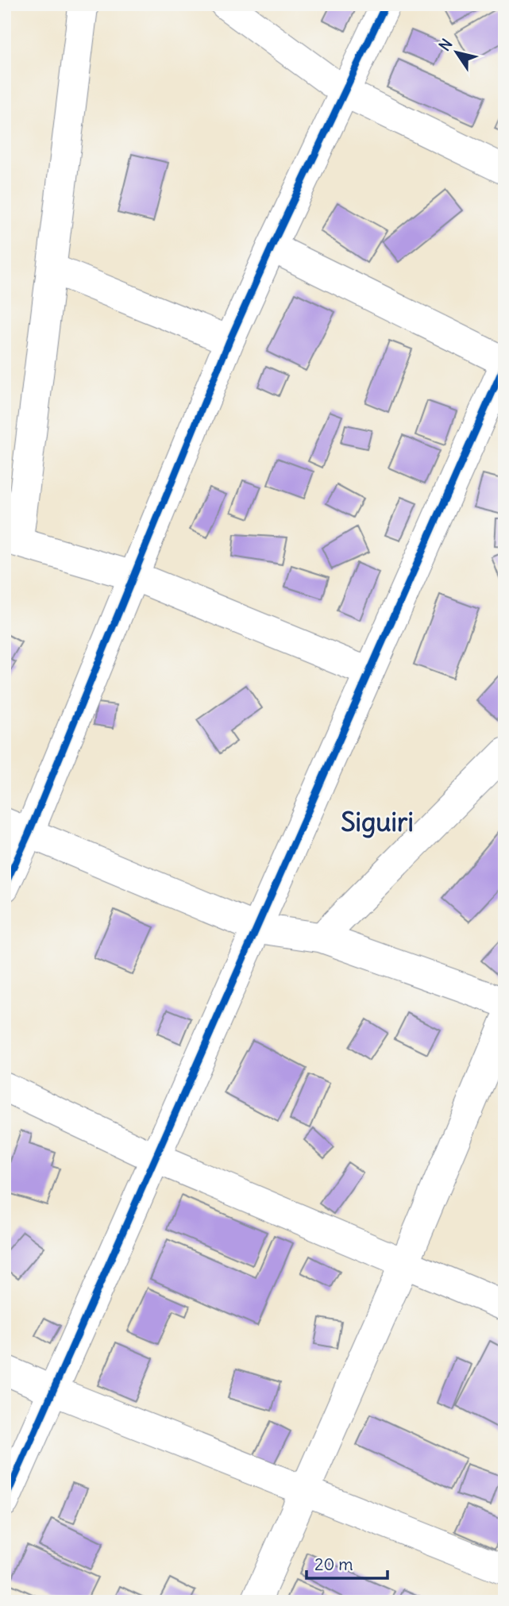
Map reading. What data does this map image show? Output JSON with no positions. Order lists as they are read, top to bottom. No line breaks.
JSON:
{"districts":["Siguiri"],"scale_bar":"20 m","north":"top left"}
